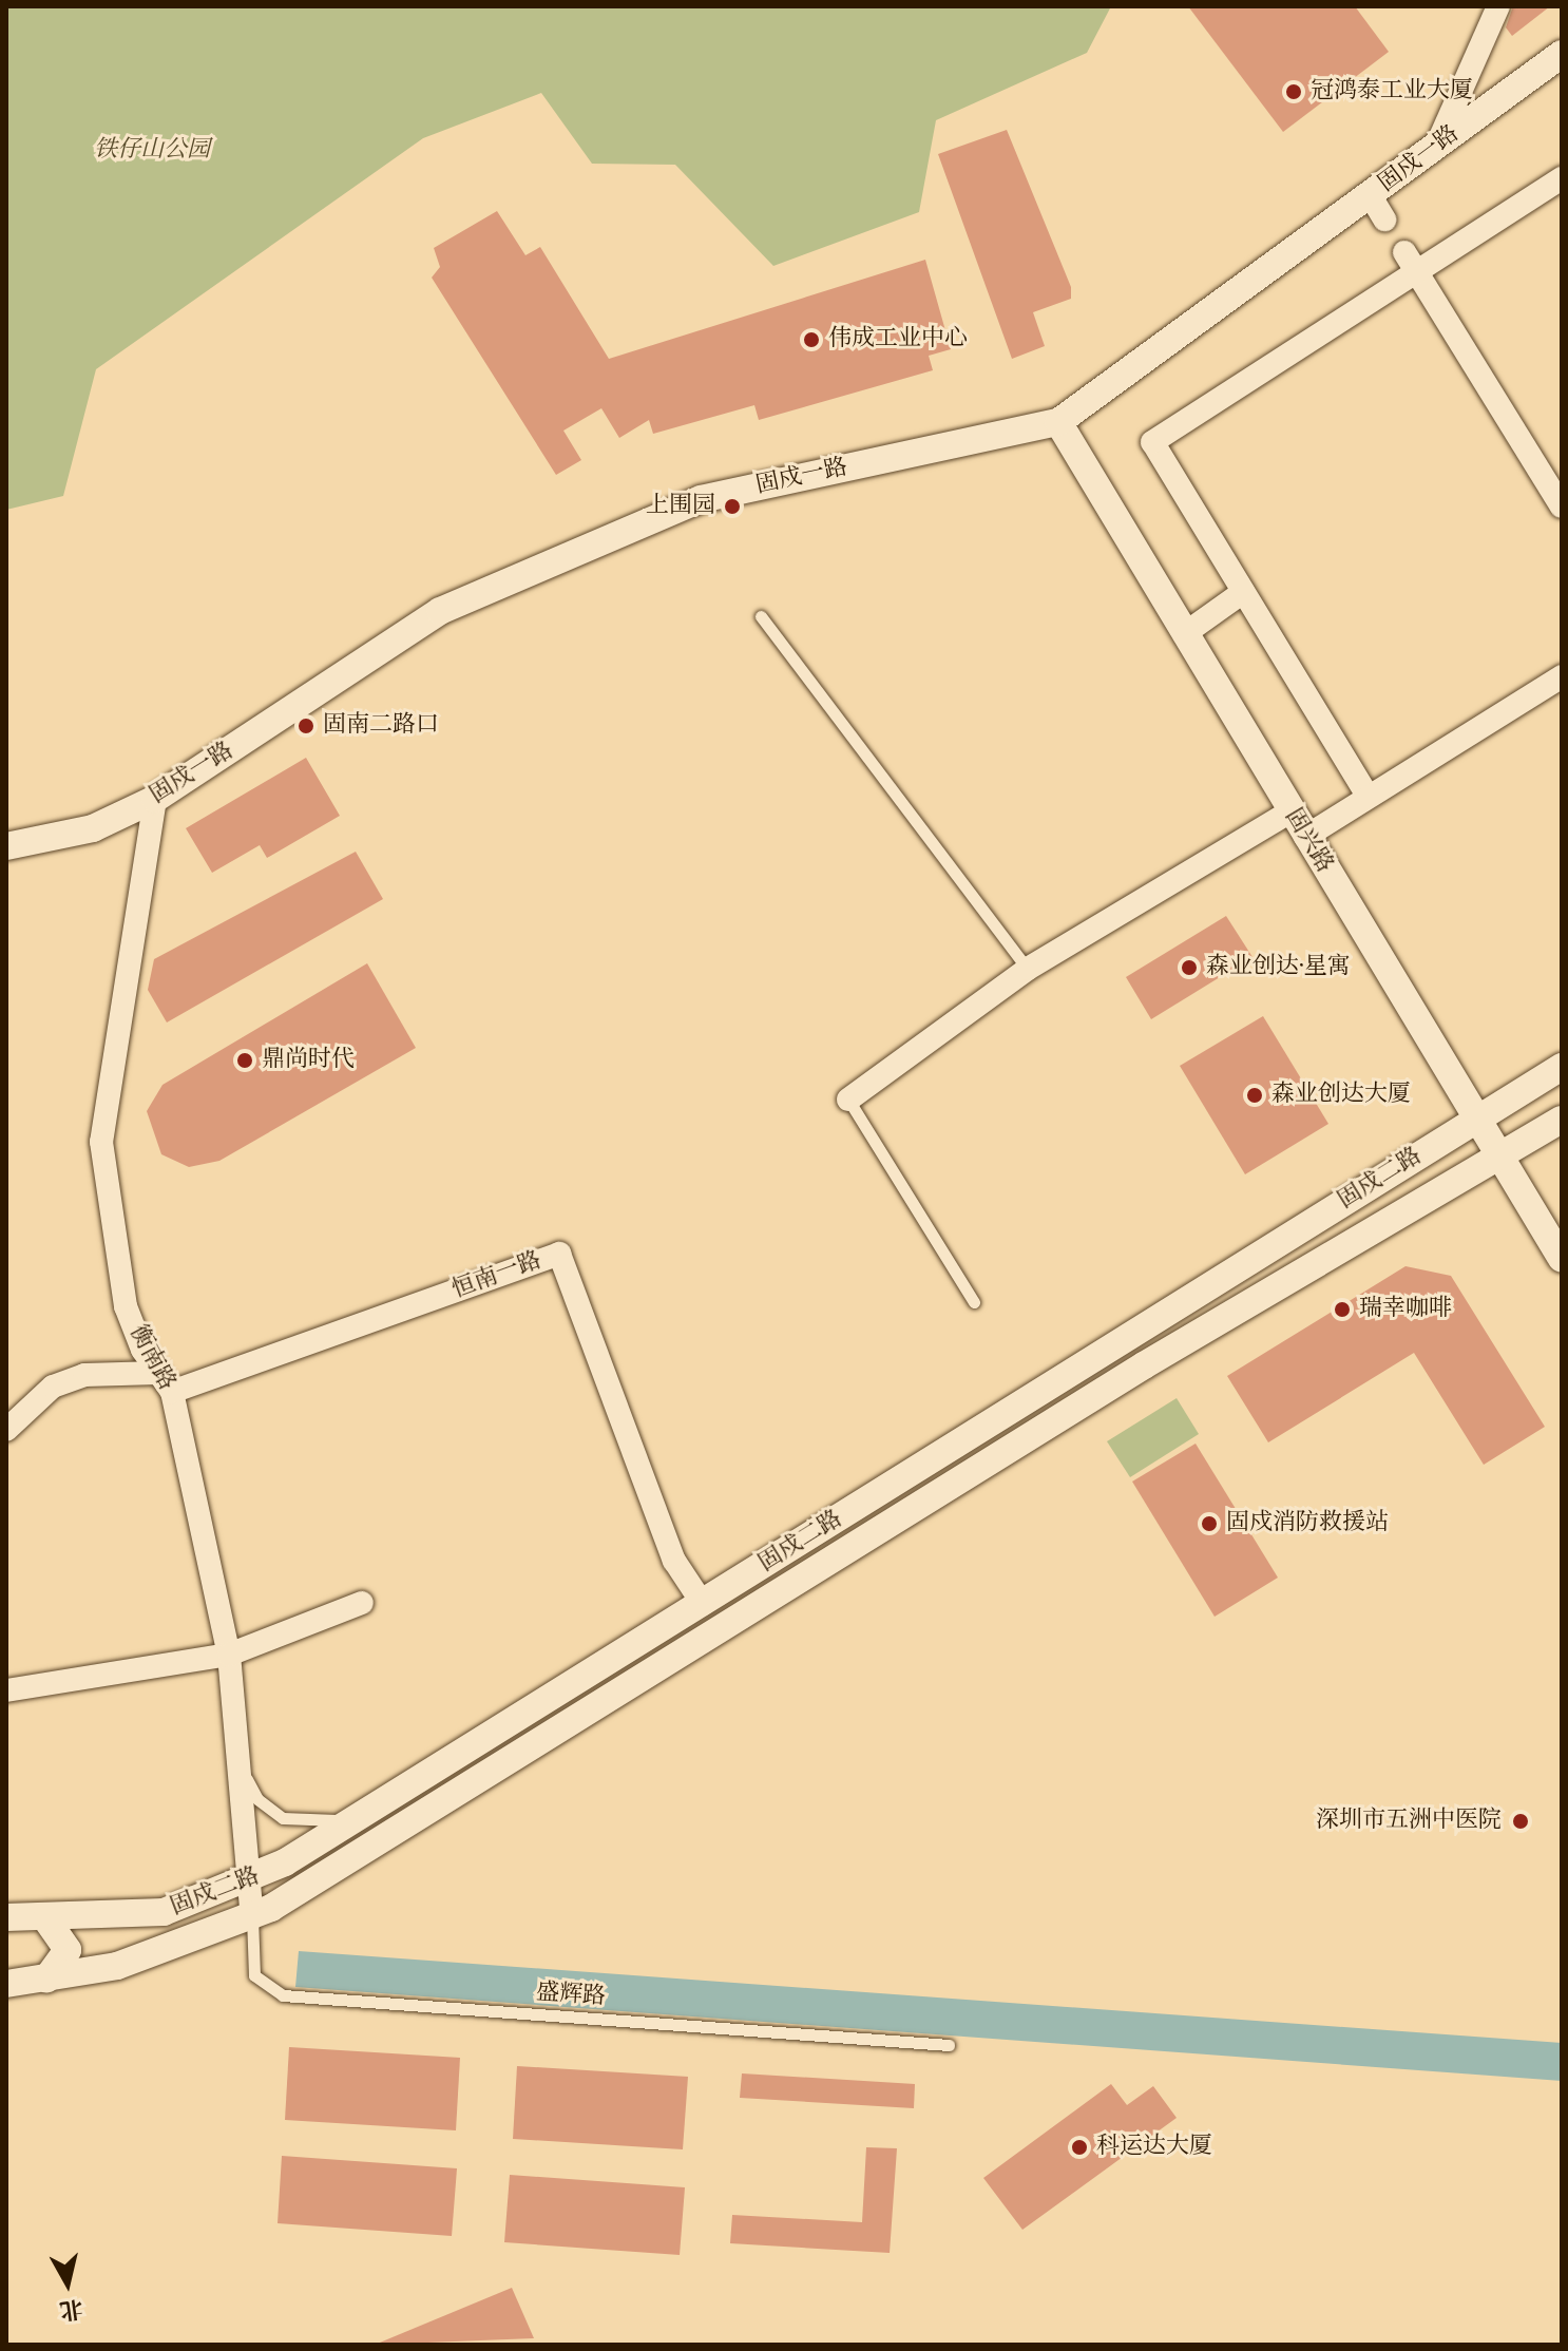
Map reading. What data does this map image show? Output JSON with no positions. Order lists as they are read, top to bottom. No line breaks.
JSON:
{"streets":{"street":["固戍一路","固兴路","固戍二路","恒南一路","衡南路"],"lane":["盛辉路"]},"crossings":[["固戍一路","固兴路"],["固戍一路","衡南路"],["固兴路","固戍二路"],["固戍二路","恒南一路"],["固戍二路","衡南路"],["固戍二路","盛辉路"],["恒南一路","衡南路"],["衡南路","盛辉路"]],"parks":["铁仔山公园"],"places":["冠鸿泰工业大厦","伟成工业中心","上围园","固南二路口","森业创达·星寓","鼎尚时代","森业创达大厦","瑞幸咖啡","固戍消防救援站","深圳市五洲中医院","科运达大厦"],"north":"bottom"}
